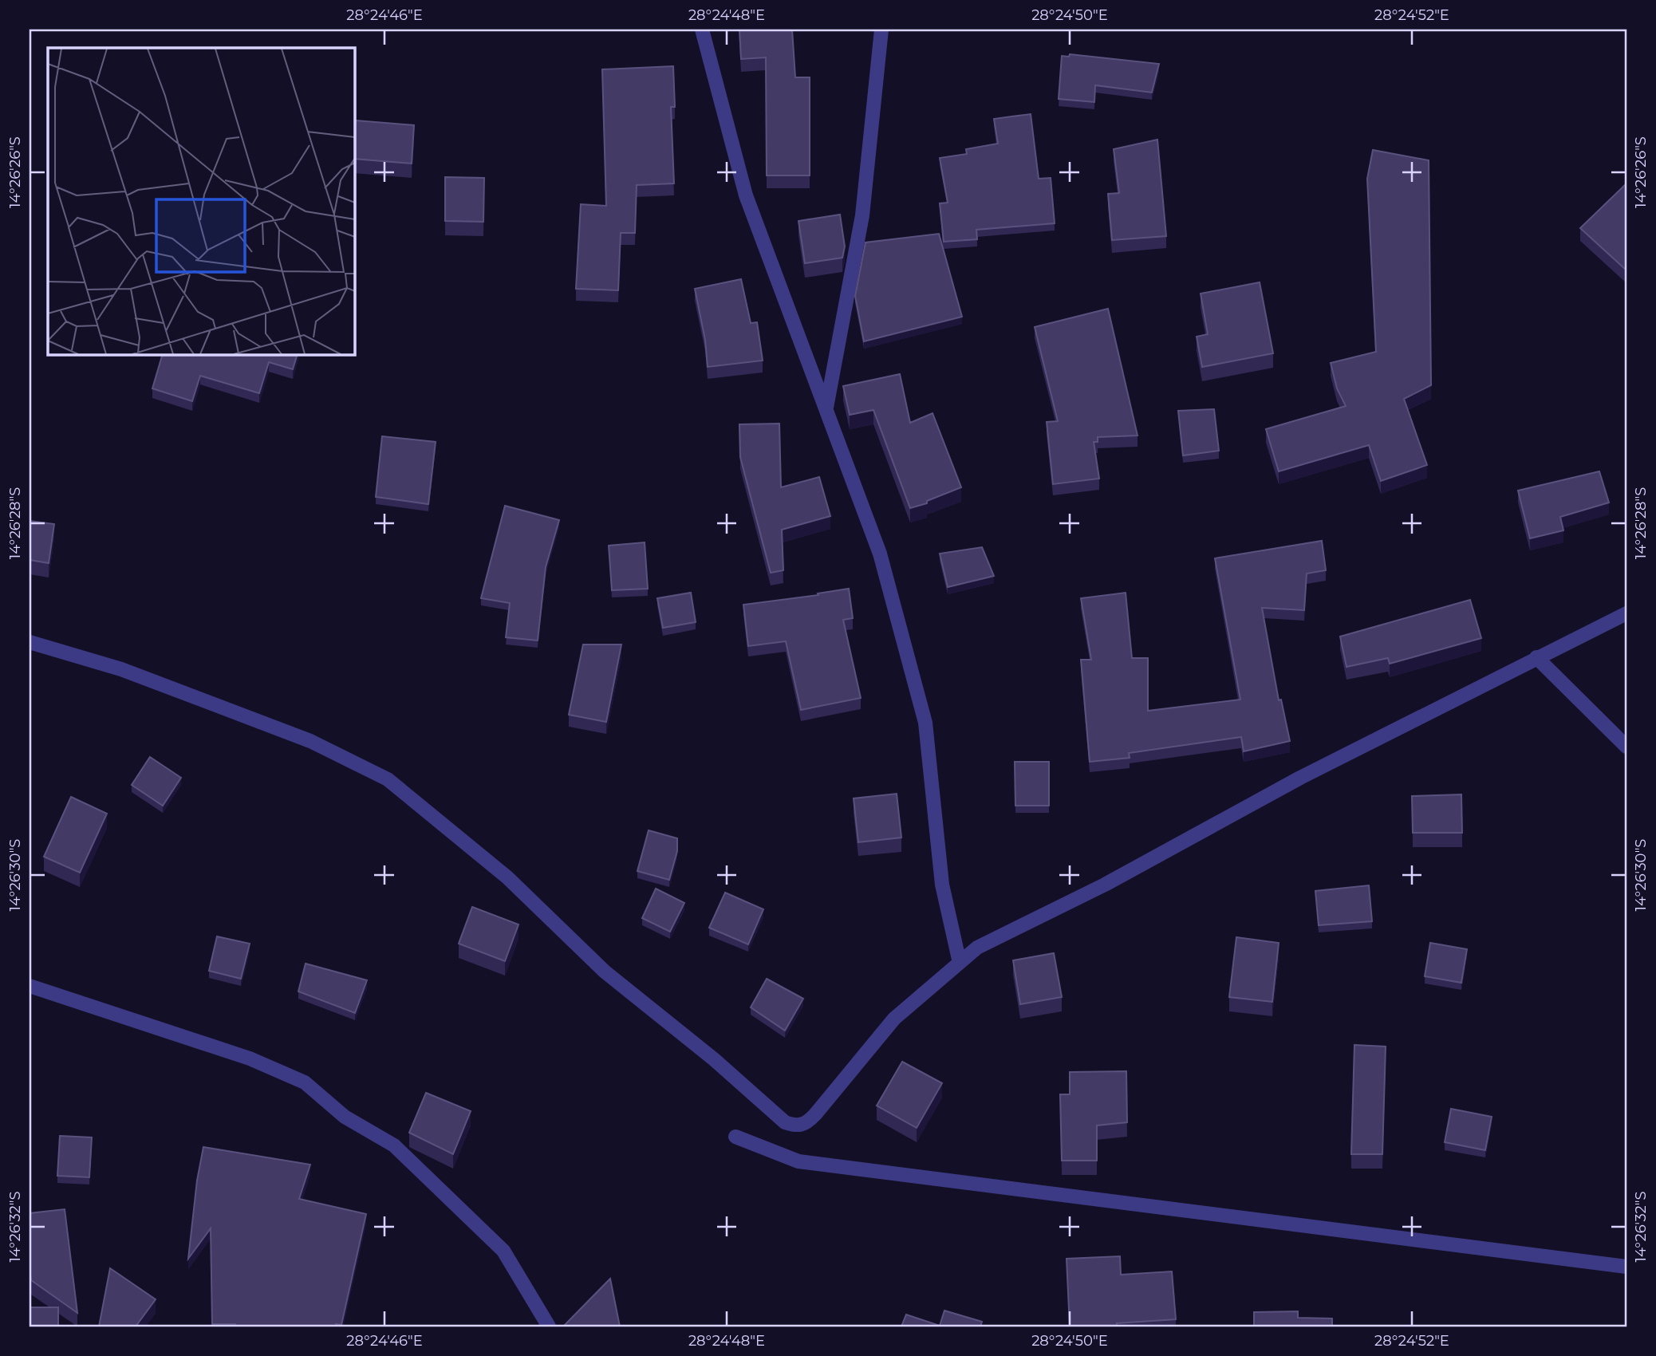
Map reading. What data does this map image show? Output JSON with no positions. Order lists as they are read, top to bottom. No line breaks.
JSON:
{"coordinates":["28°24'46\"E","28°24'48\"E","28°24'50\"E","28°24'52\"E","14°26'26\"S","14°26'28\"S","14°26'30\"S","14°26'32\"S"]}
